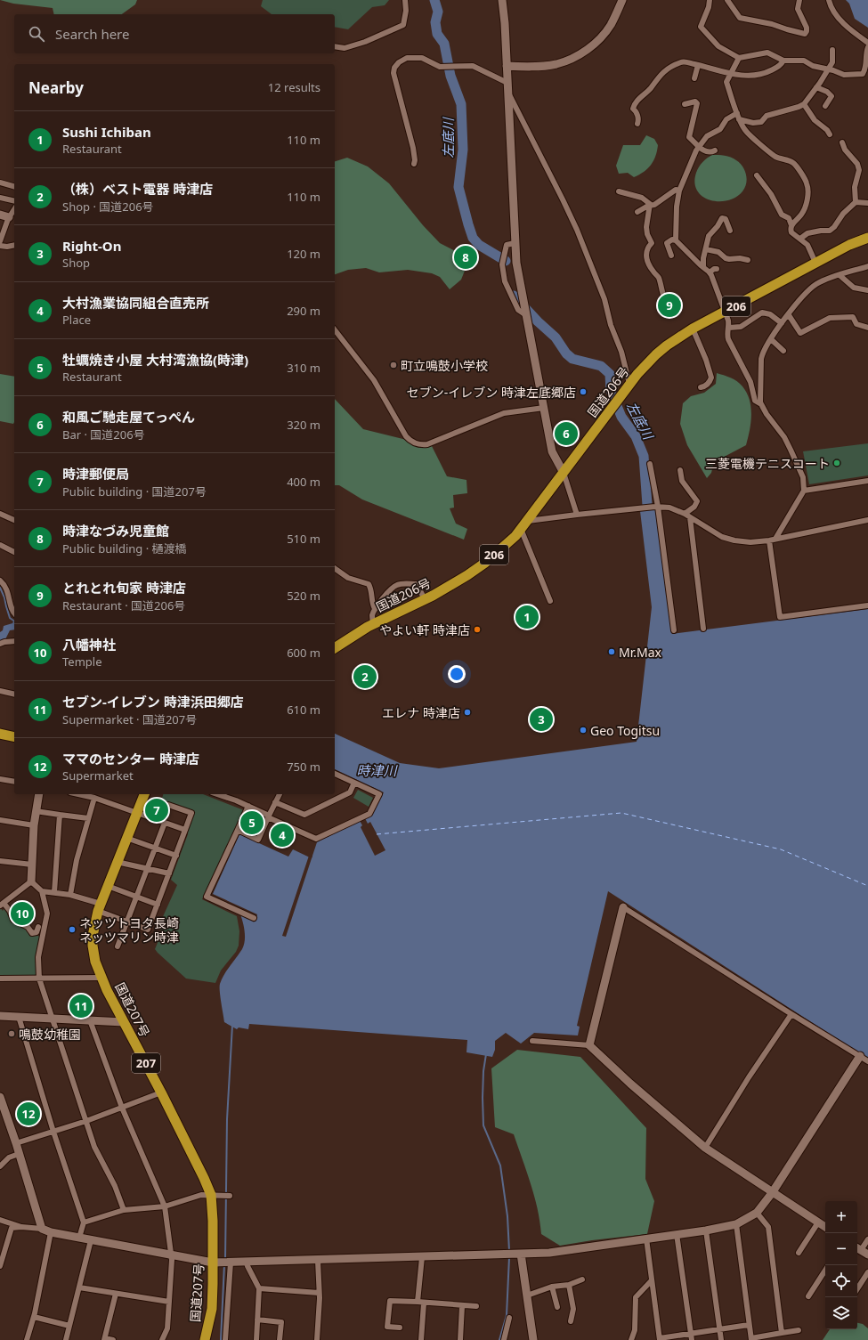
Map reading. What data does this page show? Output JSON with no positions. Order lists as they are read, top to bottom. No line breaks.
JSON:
{"streets":{"highway":["206","国道206号","国道207号","207"]},"water":["左底川","時津川"],"places":["町立鳴鼓小学校","セブン-イレブン 時津左底郷店","三菱電機テニスコート","やよい軒 時津店","Mr.Max","エレナ 時津店","Geo Togitsu","ネッツトヨタ長崎 ネッツマリン時津","鳴鼓幼稚園"],"page":{"search":"Search here","heading":["Nearby","12 results"],"list":[{"mark":"1","name":"Sushi Ichiban","note":"Restaurant","value":"110 m"},{"mark":"2","name":"（株）ベスト電器 時津店","note":"Shop · 国道206号","value":"110 m"},{"mark":"3","name":"Right-On","note":"Shop","value":"120 m"},{"mark":"4","name":"大村漁業協同組合直売所","note":"Place","value":"290 m"},{"mark":"5","name":"牡蠣焼き小屋 大村湾漁協(時津)","note":"Restaurant","value":"310 m"},{"mark":"6","name":"和風ご馳走屋てっぺん","note":"Bar · 国道206号","value":"320 m"},{"mark":"7","name":"時津郵便局","note":"Public building · 国道207号","value":"400 m"},{"mark":"8","name":"時津なづみ児童館","note":"Public building · 樋渡橋","value":"510 m"},{"mark":"9","name":"とれとれ旬家 時津店","note":"Restaurant · 国道206号","value":"520 m"},{"mark":"10","name":"八幡神社","note":"Temple","value":"600 m"},{"mark":"11","name":"セブン-イレブン 時津浜田郷店","note":"Supermarket · 国道207号","value":"610 m"},{"mark":"12","name":"ママのセンター 時津店","note":"Supermarket","value":"750 m"}],"pins":["8","9","6","1","2","3","7","5","4","10","11","12"],"map_buttons":["+","−"]}}
